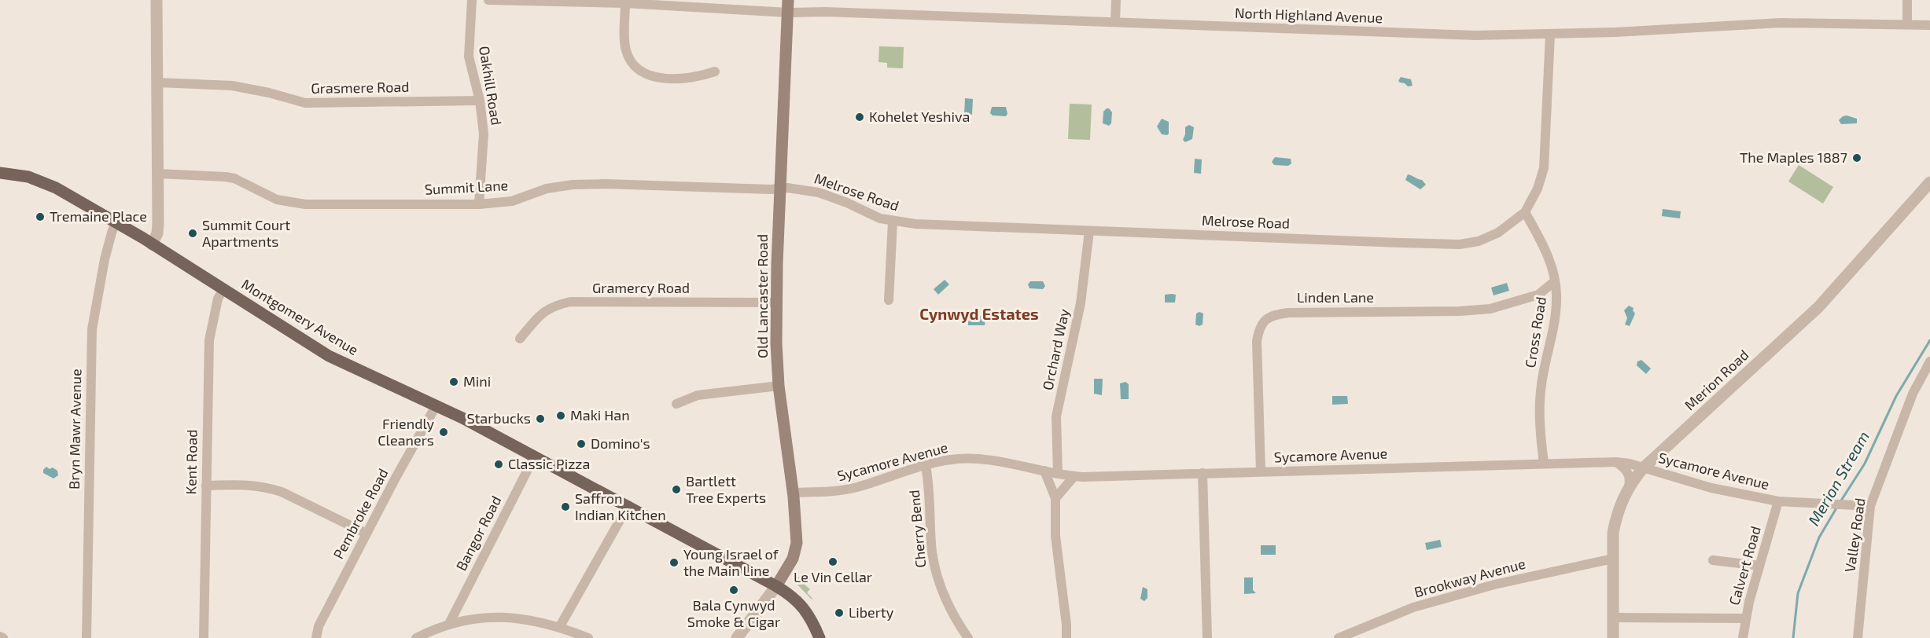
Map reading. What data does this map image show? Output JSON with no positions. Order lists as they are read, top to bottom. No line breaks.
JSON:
{"streets":{"main road":["Old Lancaster Road","Montgomery Avenue"],"street":["North Highland Avenue","Oakhill Road","Grasmere Road","Summit Lane","Melrose Road","Gramercy Road","Linden Lane","Cross Road","Orchard Way","Merion Road","Bryn Mawr Avenue","Sycamore Avenue","Kent Road","Pembroke Road","Cherry Bend","Bangor Road","Valley Road","Calvert Road","Brookway Avenue"]},"crossings":[["North Highland Avenue","Melrose Road"],["North Highland Avenue","Old Lancaster Road"],["Oakhill Road","Grasmere Road"],["Oakhill Road","Summit Lane"],["Summit Lane","Melrose Road"],["Summit Lane","Old Lancaster Road"],["Melrose Road","Old Lancaster Road"],["Melrose Road","Cross Road"],["Melrose Road","Orchard Way"],["Gramercy Road","Old Lancaster Road"],["Old Lancaster Road","Montgomery Avenue"],["Old Lancaster Road","Sycamore Avenue"],["Linden Lane","Cross Road"],["Linden Lane","Sycamore Avenue"],["Montgomery Avenue","Bryn Mawr Avenue"],["Montgomery Avenue","Kent Road"],["Montgomery Avenue","Pembroke Road"],["Montgomery Avenue","Bangor Road"],["Cross Road","Sycamore Avenue"],["Orchard Way","Sycamore Avenue"],["Merion Road","Sycamore Avenue"],["Merion Road","Brookway Avenue"],["Sycamore Avenue","Cherry Bend"],["Sycamore Avenue","Valley Road"],["Sycamore Avenue","Calvert Road"]],"districts":["Cynwyd Estates"],"water":["Merion Stream"],"places":["Kohelet Yeshiva","The Maples 1887","Tremaine Place","Summit Court Apartments","Mini","Maki Han","Starbucks","Friendly Cleaners","Domino's","Classic Pizza","Bartlett Tree Experts","Saffron Indian Kitchen","Le Vin Cellar","Young Israel of the Main Line","Bala Cynwyd Smoke & Cigar","Liberty"]}
